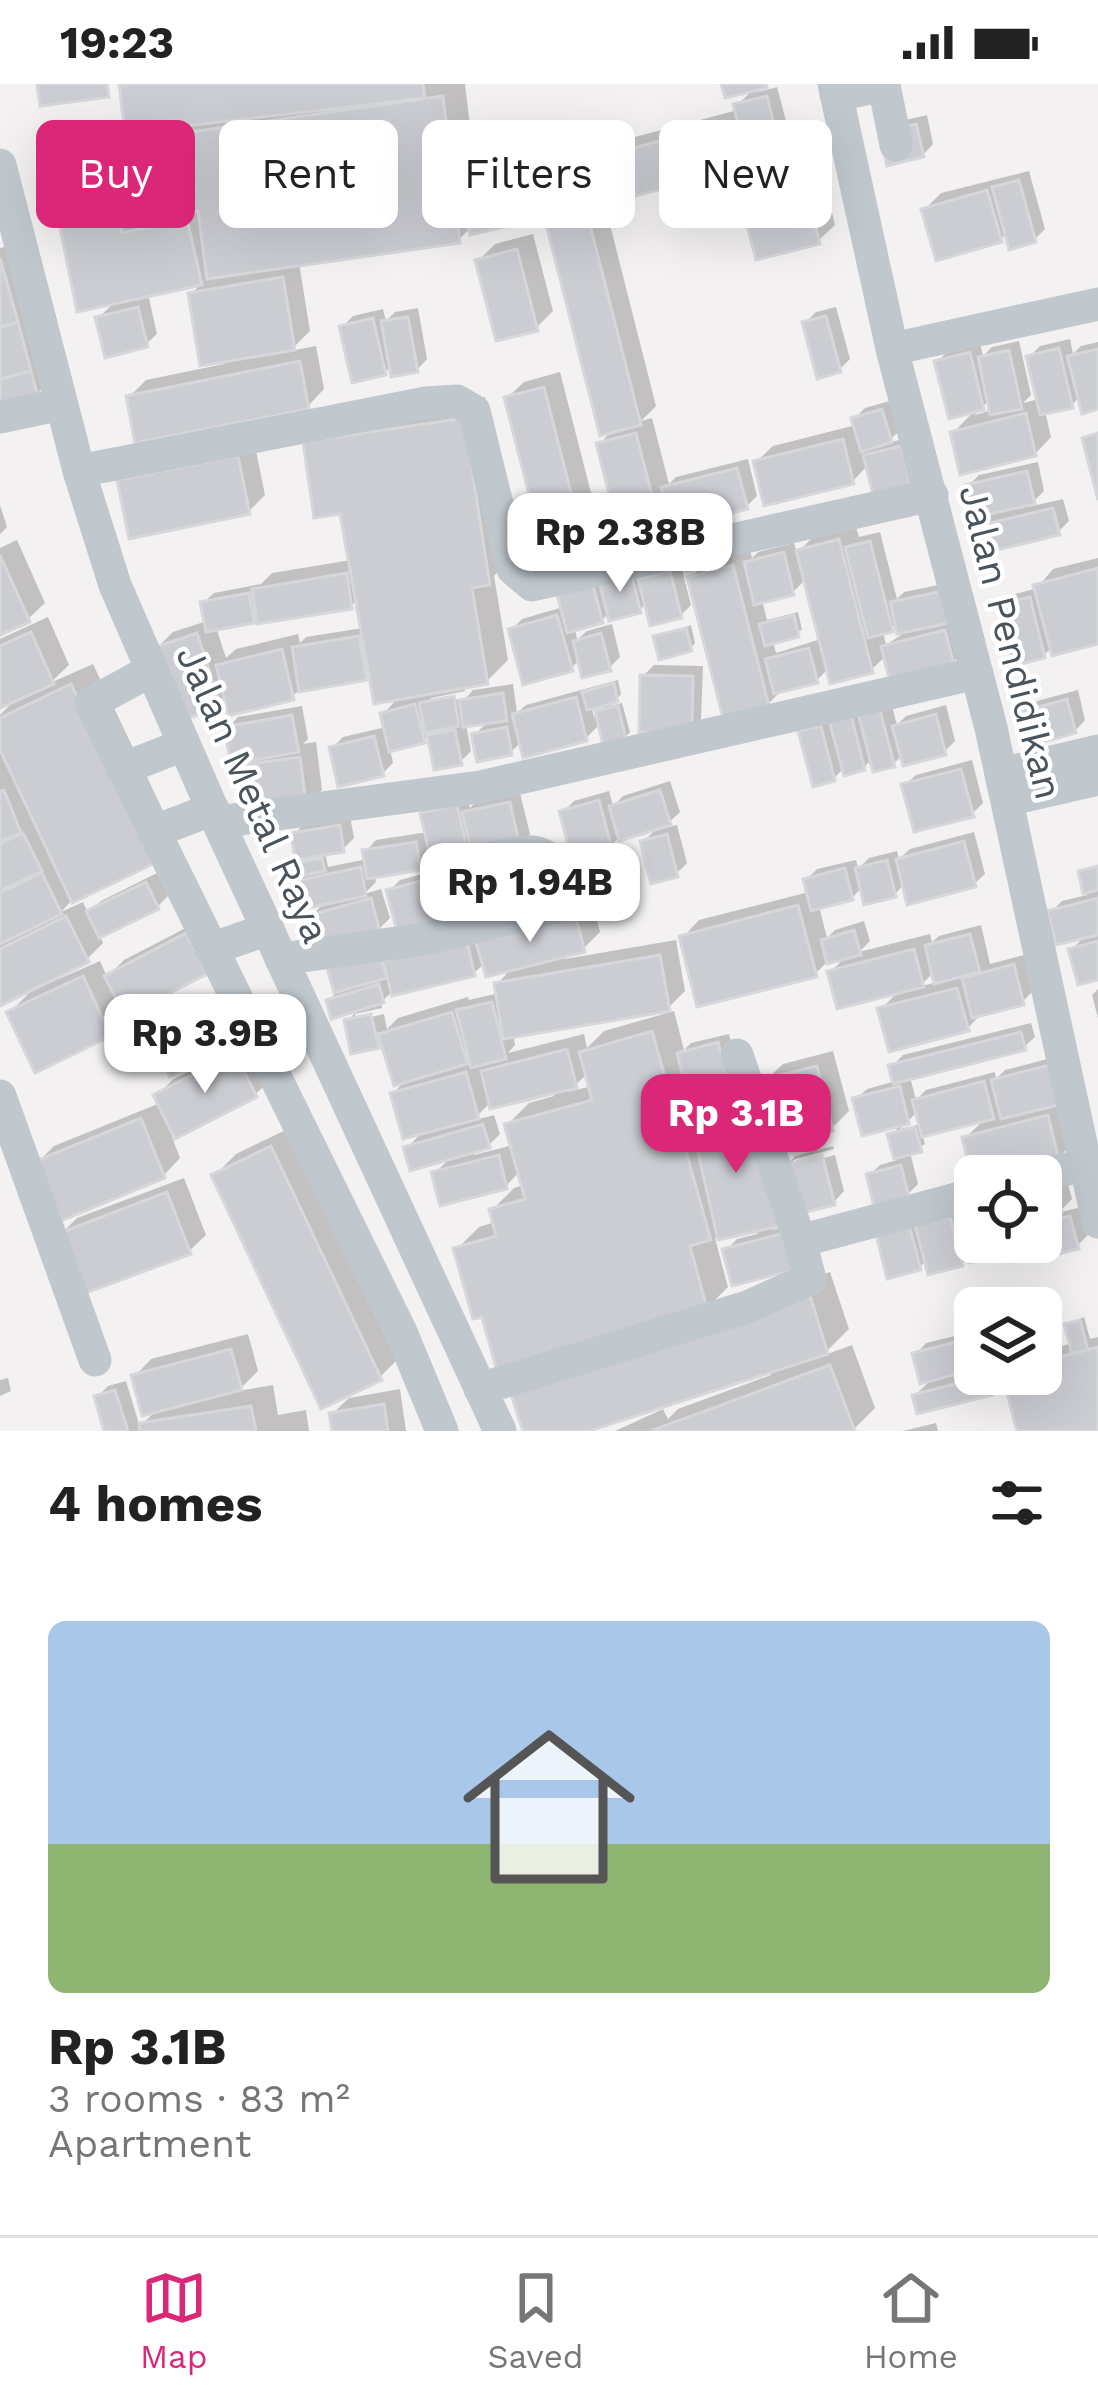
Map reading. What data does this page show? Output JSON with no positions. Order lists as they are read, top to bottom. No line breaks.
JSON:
{"streets":{"street":["Jalan Pendidikan","Jalan Metal Raya"]},"page":{"status":"19:23","chip":["Buy","Rent","Filters","New"],"price":["Rp 2.38B","Rp 1.94B","Rp 3.9B","Rp 3.1B"],"heading":"4 homes","list":[{"name":"Rp 3.1B","note":"3 rooms · 83 m² · Apartment"}],"tabs":["Map","Saved","Home"]}}
